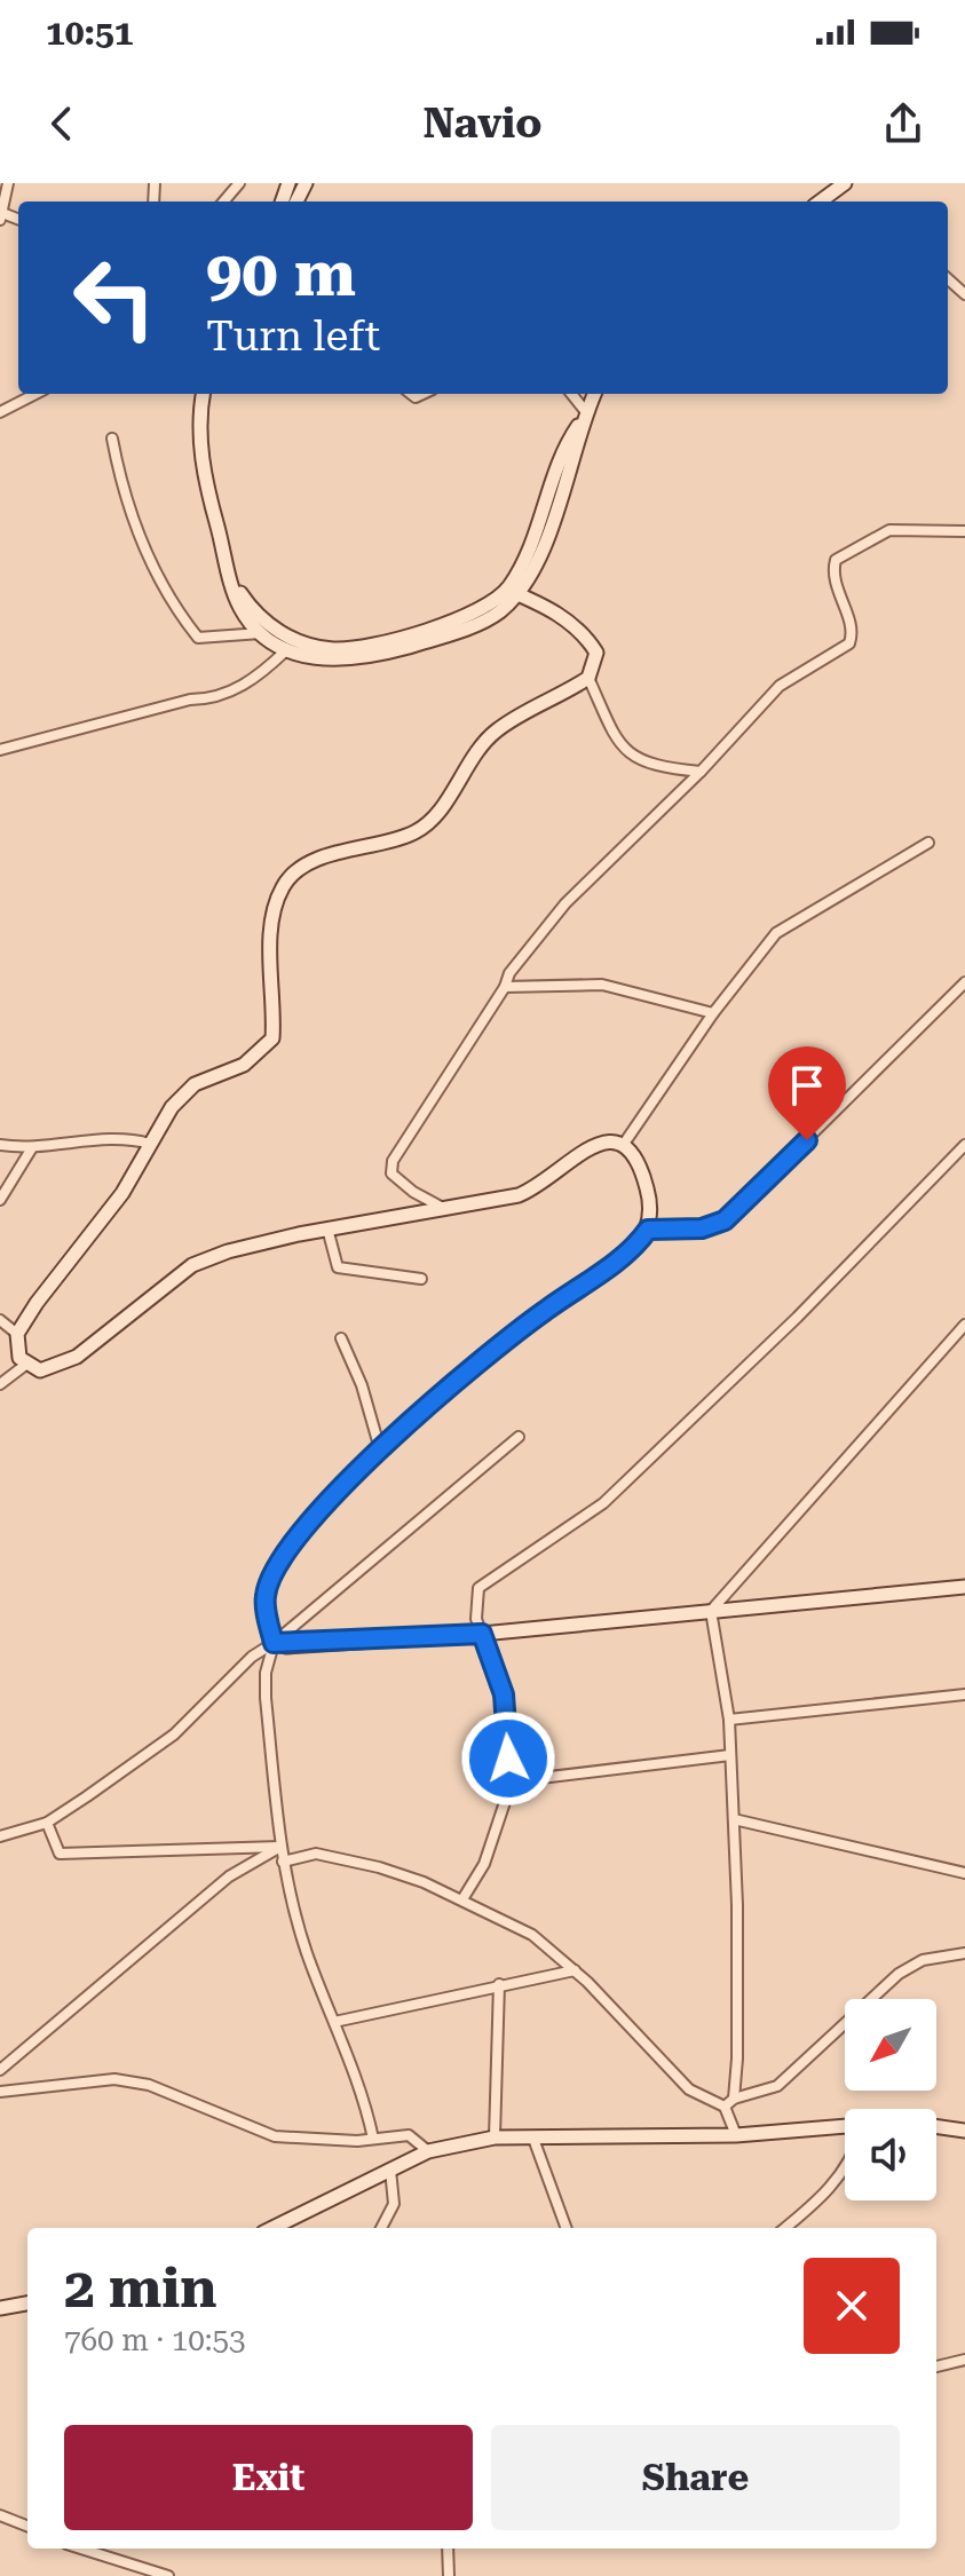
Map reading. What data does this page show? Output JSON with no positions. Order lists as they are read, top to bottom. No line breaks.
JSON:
{"north":"bottom left","page":{"status":"10:51","header":"Navio","turn":["90 m","Turn left"],"heading":["2 min","760 m · 10:53"],"buttons":["Exit","Share"]}}
